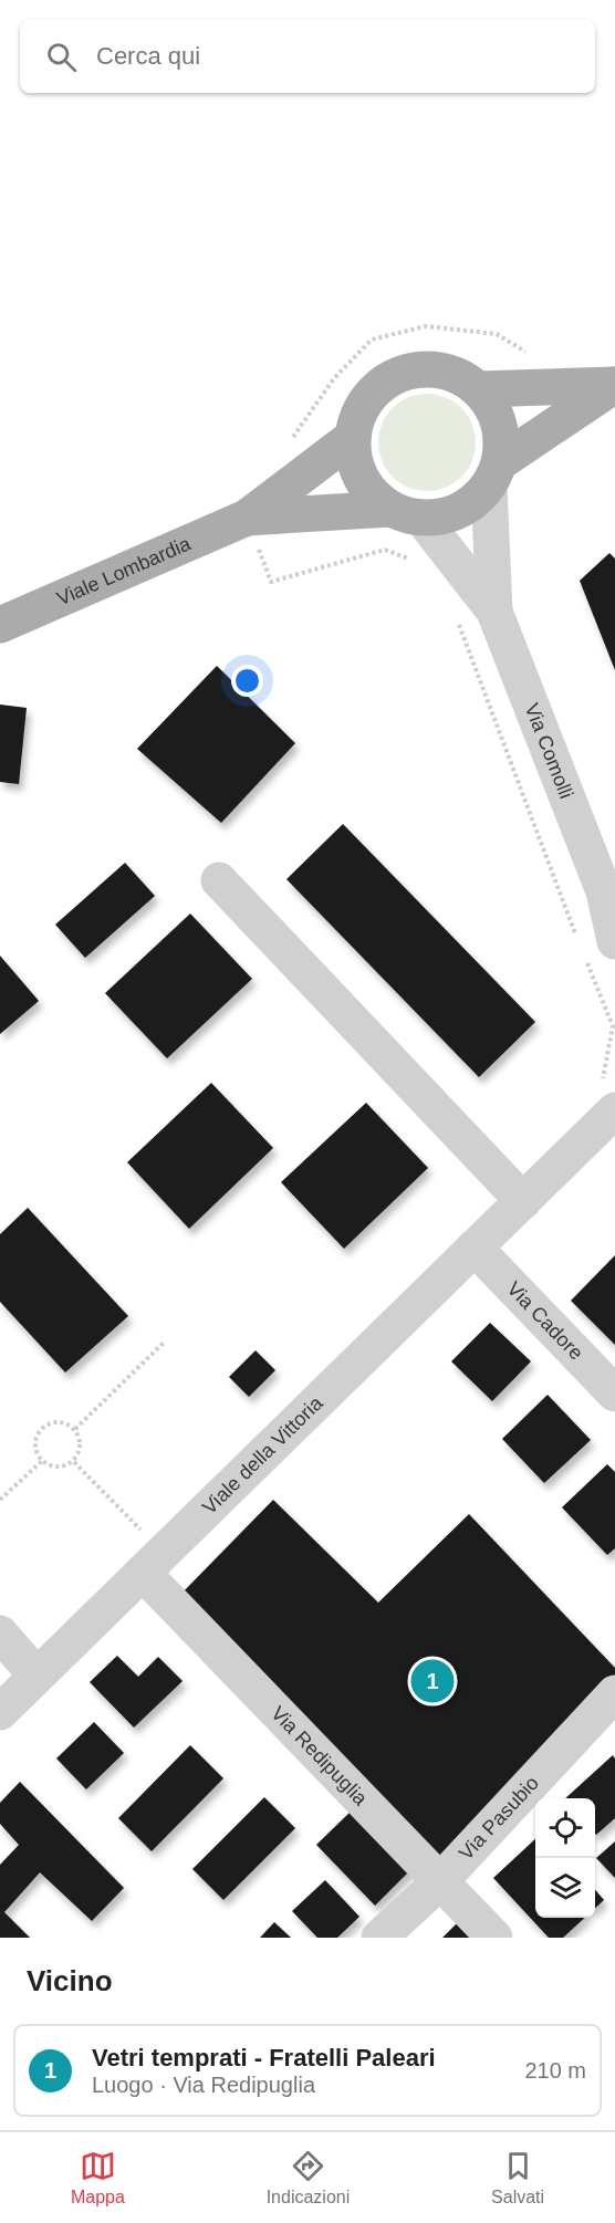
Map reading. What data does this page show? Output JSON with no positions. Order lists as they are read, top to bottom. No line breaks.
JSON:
{"streets":{"main road":["Viale Lombardia"],"street":["Via Comolli","Via Cadore","Viale della Vittoria","Via Redipuglia","Via Pasubio"]},"crossings":[["Viale Lombardia","Via Comolli"],["Via Cadore","Viale della Vittoria"],["Viale della Vittoria","Via Redipuglia"],["Via Redipuglia","Via Pasubio"]],"page":{"search":"Cerca qui","pins":"1","heading":"Vicino","list":[{"mark":"1","name":"Vetri temprati - Fratelli Paleari","note":"Luogo · Via Redipuglia","value":"210 m"}],"nav":["Mappa","Indicazioni","Salvati"]}}
